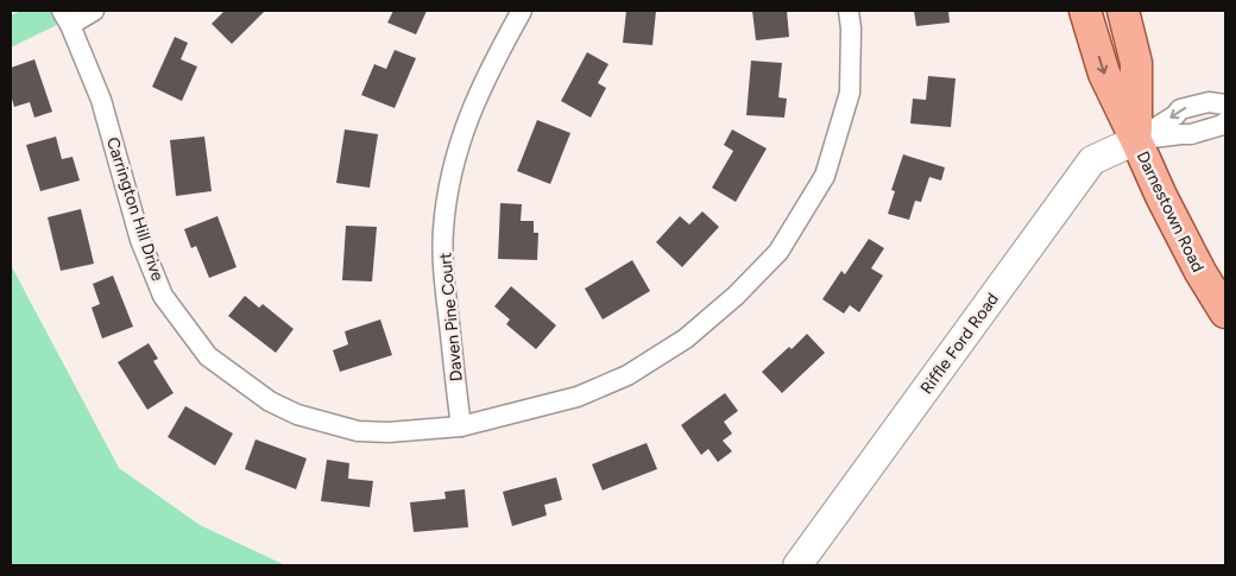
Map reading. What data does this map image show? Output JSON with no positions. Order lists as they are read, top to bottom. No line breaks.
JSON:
{"streets":{"main road":["Darnestown Road"],"street":["Carrington Hill Drive","Daven Pine Court","Riffle Ford Road"]},"crossings":[["Carrington Hill Drive","Daven Pine Court"],["Darnestown Road","Riffle Ford Road"]]}
